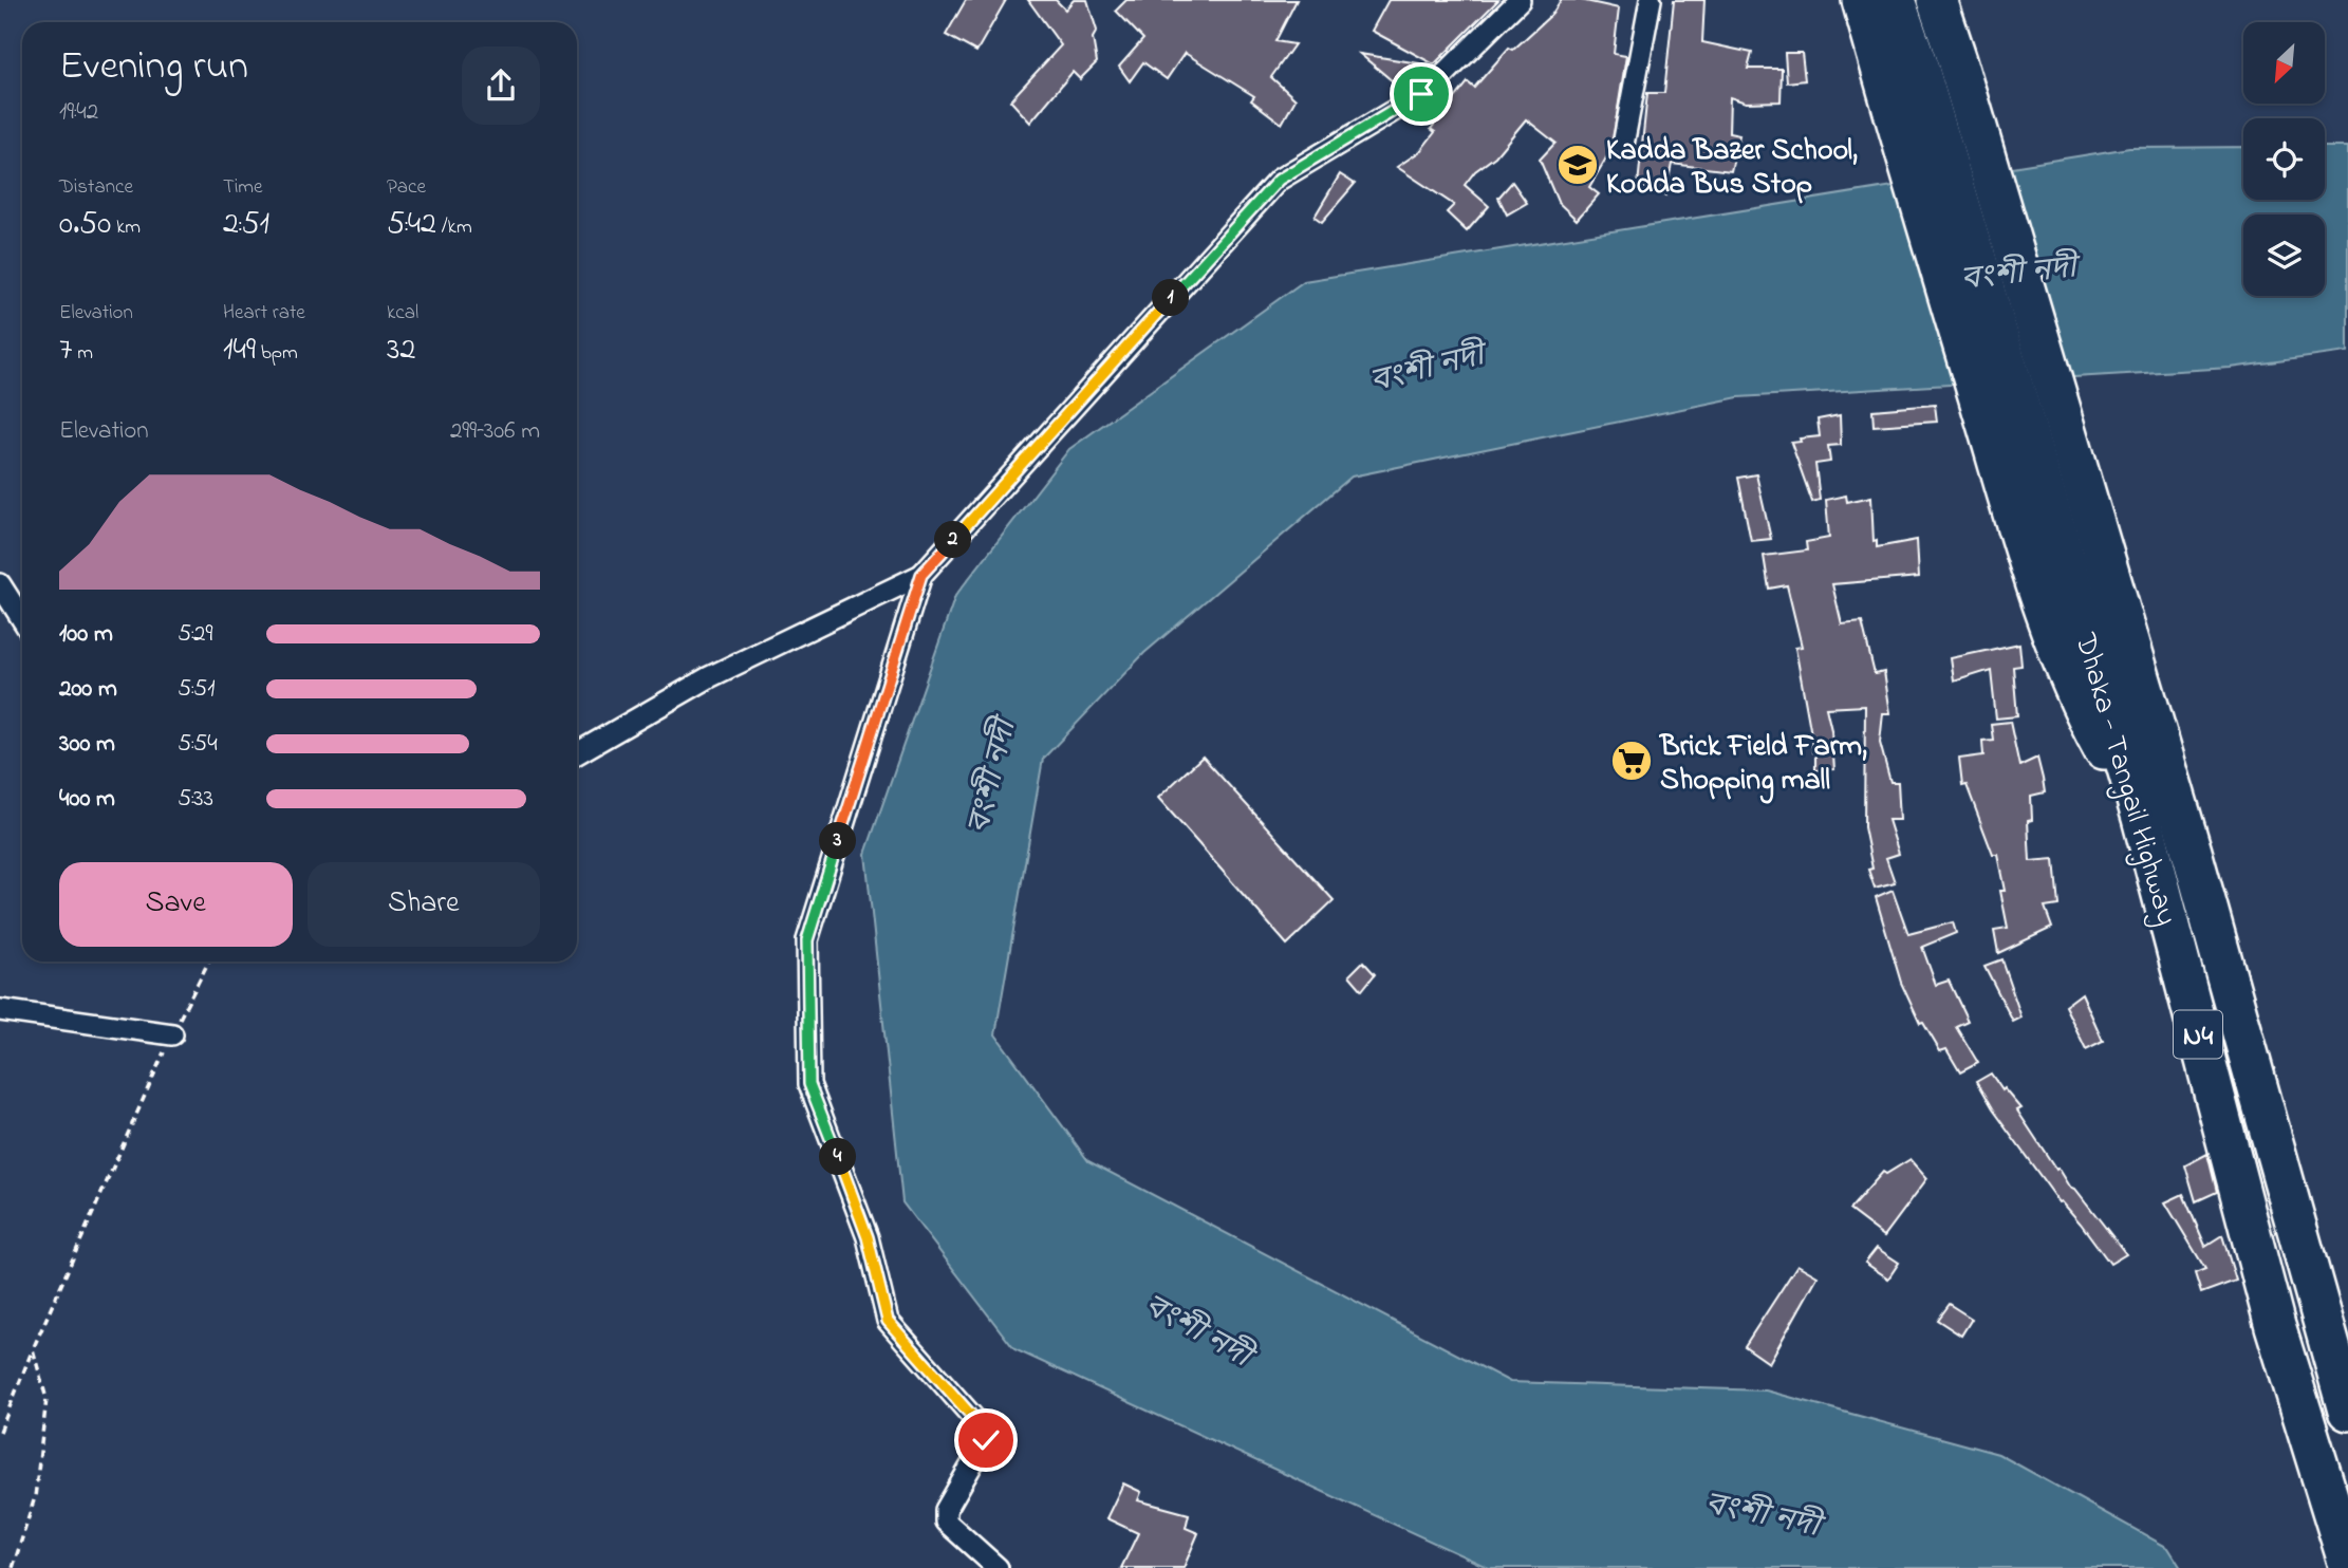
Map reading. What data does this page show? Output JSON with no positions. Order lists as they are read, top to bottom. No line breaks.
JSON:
{"streets":{"highway":["Dhaka - Tangail Highway","N4"]},"water":["বংশী নদী"],"places":{"school or university":["Kadda Bazer School, Kodda Bus Stop"],"supermarket":["Brick Field Farm, Shopping mall"]},"north":"bottom left","page":{"heading":["Evening run","19:42"],"stats":[["Distance","0.50 km"],["Time","2:51"],["Pace","5:42 /km"],["Elevation","7 m"],["Heart rate","149 bpm"],["kcal","32"]],"pins":["1","2","3","4"],"chart":["Elevation","299–306 m"],"list":[{"name":"100 m","note":"5:29"},{"name":"200 m","note":"5:51"},{"name":"300 m","note":"5:54"},{"name":"400 m","note":"5:33"}],"buttons":["Save","Share"]}}
